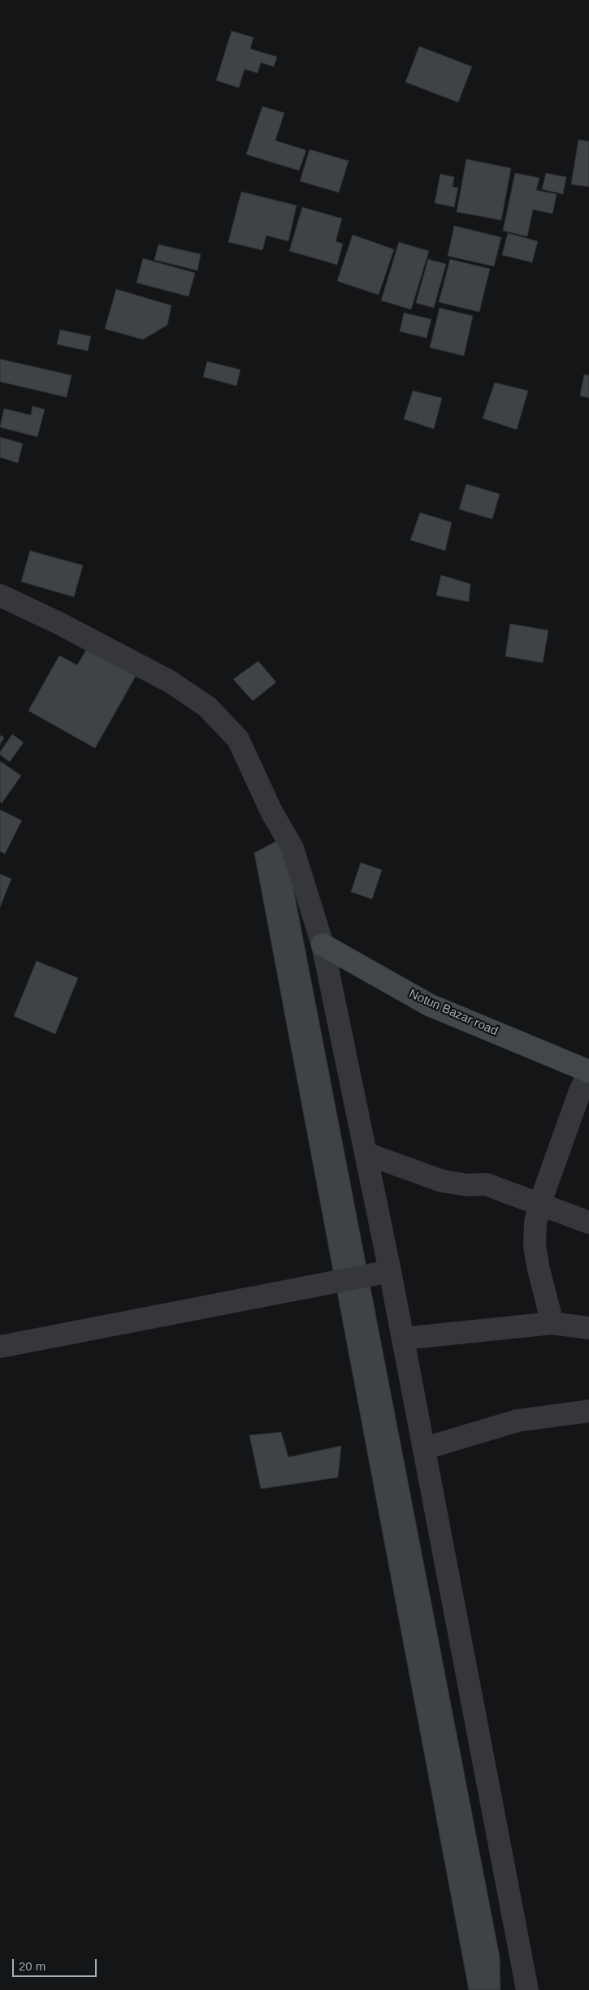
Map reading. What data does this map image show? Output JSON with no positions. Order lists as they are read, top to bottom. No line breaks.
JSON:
{"streets":{"street":["Notun Bazar road"]},"scale_bar":"20 m"}
